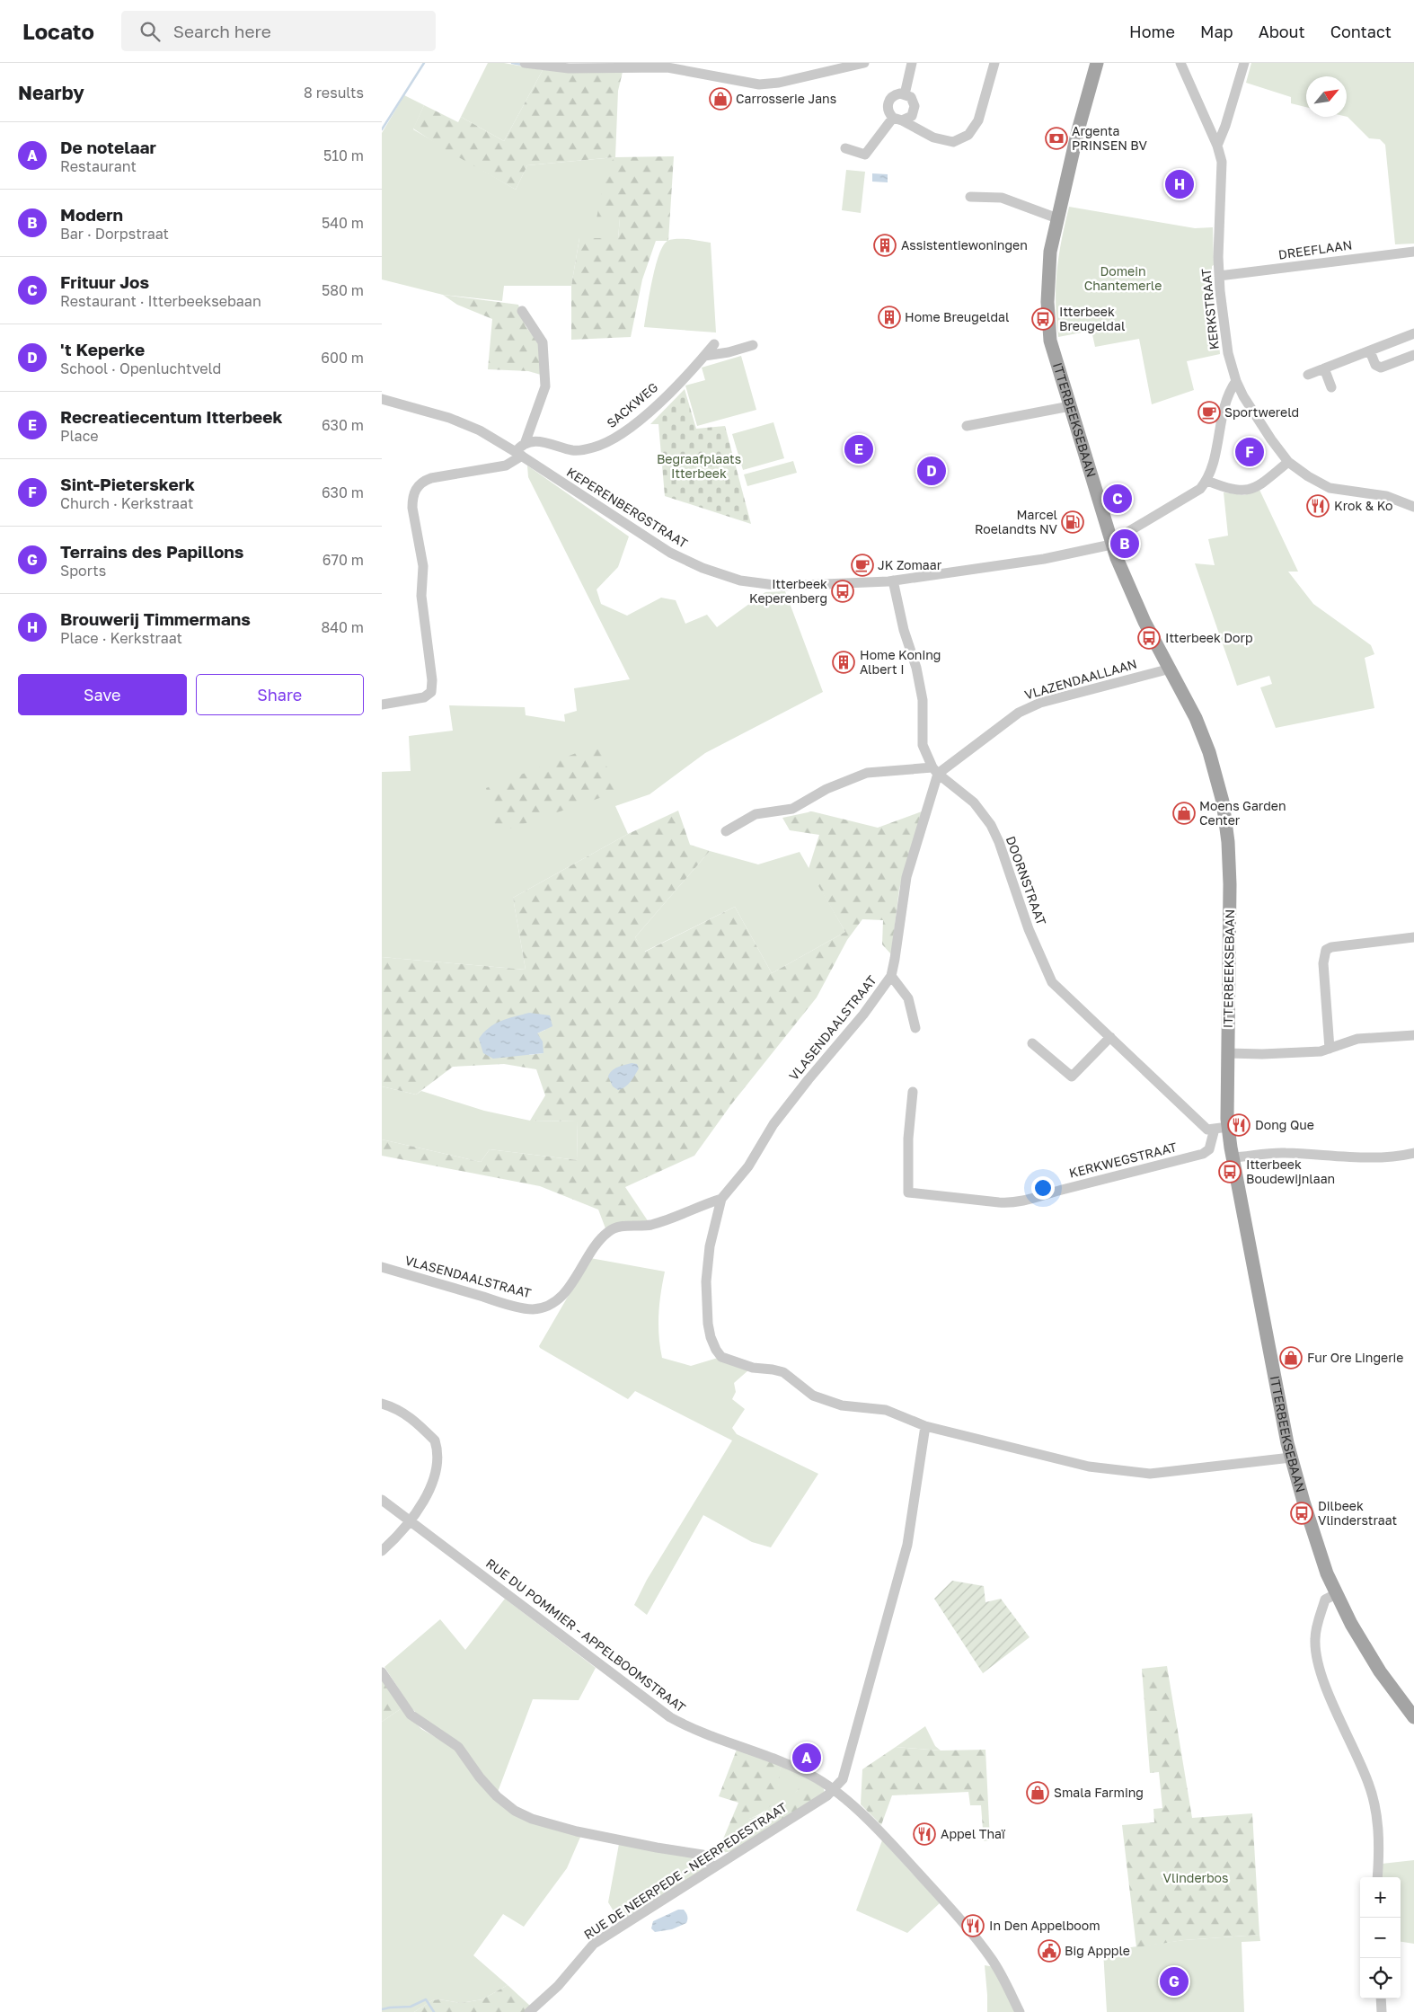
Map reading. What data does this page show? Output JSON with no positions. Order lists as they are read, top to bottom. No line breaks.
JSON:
{"streets":{"main road":["ITTERBEEKSEBAAN"],"street":["DREEFLAAN","KERKSTRAAT","SACKWEG","KEPERENBERGSTRAAT","VLAZENDAALLAAN","DOORNSTRAAT","VLASENDAALSTRAAT","KERKWEGSTRAAT","RUE DU POMMIER - APPELBOOMSTRAAT","RUE DE NEERPEDE - NEERPEDESTRAAT"]},"crossings":[["DREEFLAAN","KERKSTRAAT"],["ITTERBEEKSEBAAN","KEPERENBERGSTRAAT"],["ITTERBEEKSEBAAN","VLAZENDAALLAAN"],["ITTERBEEKSEBAAN","DOORNSTRAAT"],["ITTERBEEKSEBAAN","KERKWEGSTRAAT"],["KEPERENBERGSTRAAT","DOORNSTRAAT"],["VLAZENDAALLAAN","DOORNSTRAAT"],["VLAZENDAALLAAN","VLASENDAALSTRAAT"],["DOORNSTRAAT","VLASENDAALSTRAAT"],["DOORNSTRAAT","KERKWEGSTRAAT"],["RUE DU POMMIER - APPELBOOMSTRAAT","RUE DE NEERPEDE - NEERPEDESTRAAT"]],"parks":["Domein Chantemerle","Begraafplaats Itterbeek","Vlinderbos"],"places":{"shop":["Carrosserie Jans","Moens Garden Center","Fur Ore Lingerie","Smala Farming"],"bank":["Argenta PRINSEN BV"],"building":["Assistentiewoningen","Home Breugeldal","Home Koning Albert I"],"bus stop":["Itterbeek Breugeldal","Itterbeek Keperenberg","Itterbeek Dorp","Itterbeek Boudewijnlaan","Dilbeek Vlinderstraat"],"cafe":["Sportwereld","JK Zomaar"],"restaurant":["Krok & Ko","Dong Que","Appel Thaï","In Den Appelboom"],"fuel station":["Marcel Roelandts NV"],"public building":["Big Appple"]},"north":"top right","page":{"header":"Locato","search":"Search here","nav":["Home","Map","About","Contact"],"heading":["Nearby","8 results"],"list":[{"mark":"A","name":"De notelaar","note":"Restaurant","value":"510 m"},{"mark":"B","name":"Modern","note":"Bar · Dorpstraat","value":"540 m"},{"mark":"C","name":"Frituur Jos","note":"Restaurant · Itterbeeksebaan","value":"580 m"},{"mark":"D","name":"'t Keperke","note":"School · Openluchtveld","value":"600 m"},{"mark":"E","name":"Recreatiecentum Itterbeek","note":"Place","value":"630 m"},{"mark":"F","name":"Sint-Pieterskerk","note":"Church · Kerkstraat","value":"630 m"},{"mark":"G","name":"Terrains des Papillons","note":"Sports","value":"670 m"},{"mark":"H","name":"Brouwerij Timmermans","note":"Place · Kerkstraat","value":"840 m"}],"pins":["H","E","F","D","C","B","A","G"],"buttons":["Save","Share"],"map_buttons":["+","−"]}}
